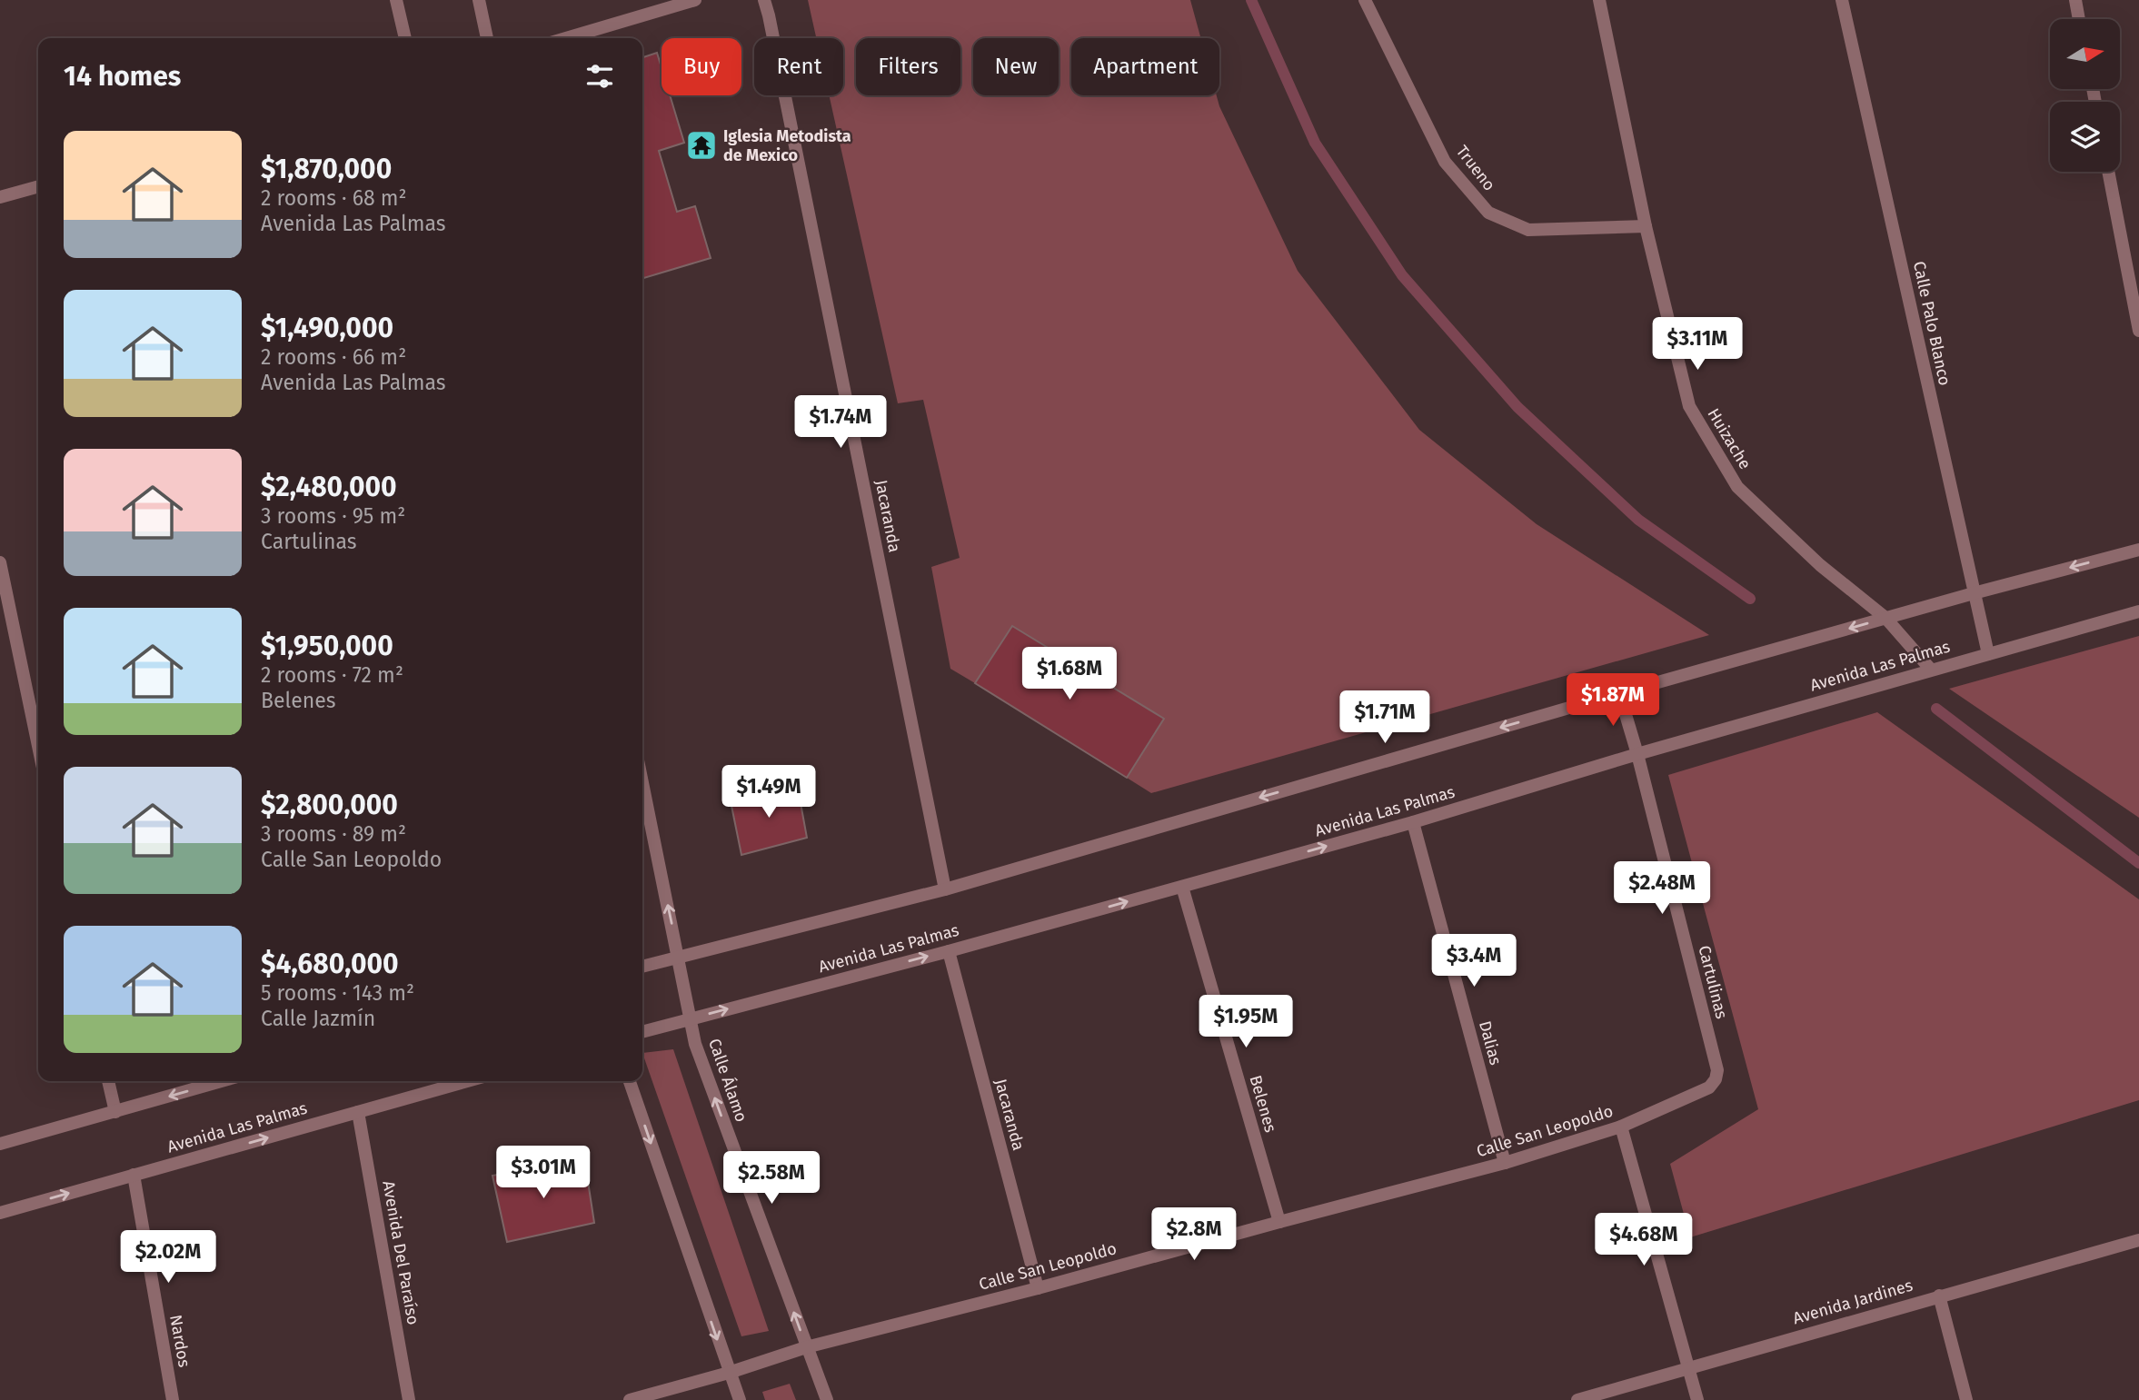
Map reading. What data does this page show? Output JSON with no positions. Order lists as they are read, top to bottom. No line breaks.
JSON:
{"streets":{"street":["Trueno","Calle Palo Blanco","Huizache","Jacaranda","Avenida Las Palmas","Cartulinas","Dalias","Calle Álamo","Belenes","Calle San Leopoldo","Avenida Del Paraíso","Avenida Jardines","Nardos"]},"crossings":[["Trueno","Huizache"],["Calle Palo Blanco","Avenida Las Palmas"],["Huizache","Avenida Las Palmas"],["Jacaranda","Avenida Las Palmas"],["Jacaranda","Calle San Leopoldo"],["Avenida Las Palmas","Cartulinas"],["Avenida Las Palmas","Dalias"],["Avenida Las Palmas","Calle Álamo"],["Avenida Las Palmas","Belenes"],["Avenida Las Palmas","Avenida Del Paraíso"],["Avenida Las Palmas","Nardos"],["Cartulinas","Calle San Leopoldo"],["Dalias","Calle San Leopoldo"],["Calle Álamo","Calle San Leopoldo"],["Belenes","Calle San Leopoldo"]],"places":{"temple":["Iglesia Metodista de Mexico"]},"north":"right","page":{"chip":["Buy","Rent","Filters","New","Apartment"],"heading":"14 homes","list":[{"name":"$1,870,000","note":"2 rooms · 68 m² · Avenida Las Palmas"},{"name":"$1,490,000","note":"2 rooms · 66 m² · Avenida Las Palmas"},{"name":"$2,480,000","note":"3 rooms · 95 m² · Cartulinas"},{"name":"$1,950,000","note":"2 rooms · 72 m² · Belenes"},{"name":"$2,800,000","note":"3 rooms · 89 m² · Calle San Leopoldo"},{"name":"$4,680,000","note":"5 rooms · 143 m² · Calle Jazmín"}],"price":["$3.11M","$1.74M","$1.68M","$1.87M","$1.71M","$1.49M","$2.48M","$3.4M","$1.95M","$3.01M","$2.58M","$2.8M","$4.68M","$2.02M"]}}
